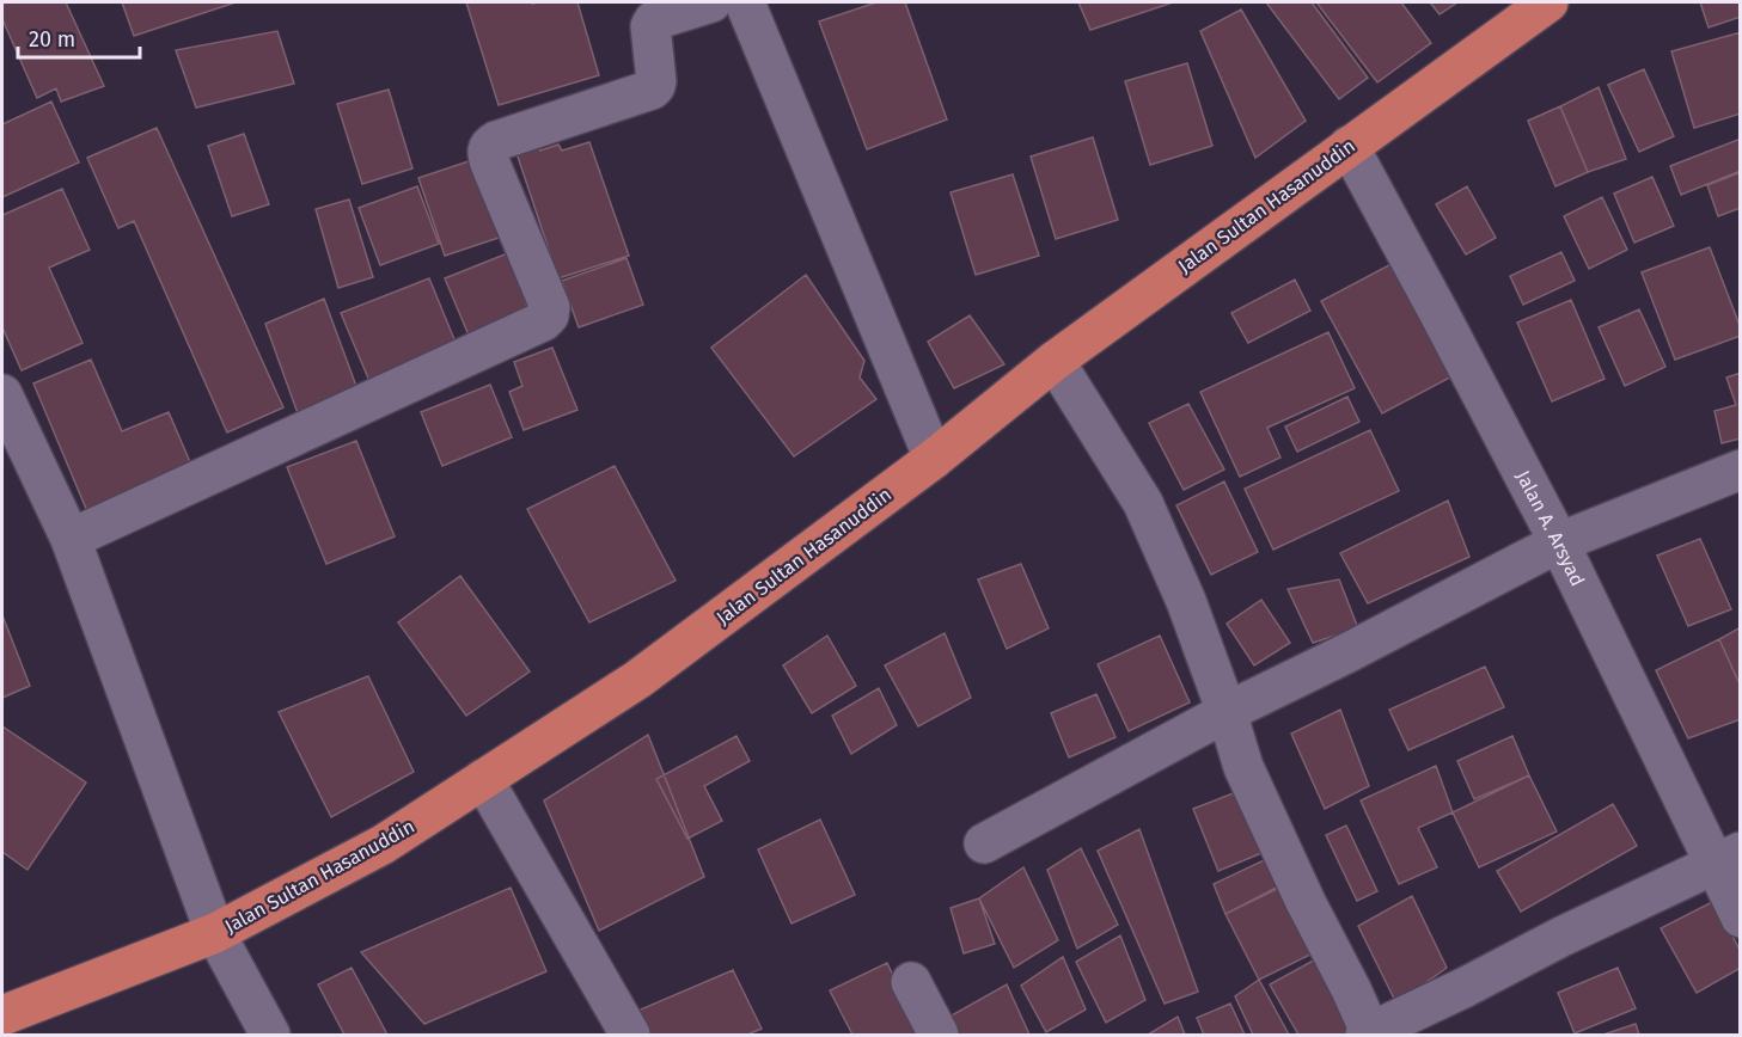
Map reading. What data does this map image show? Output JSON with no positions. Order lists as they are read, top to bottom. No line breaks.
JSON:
{"streets":{"highway":["Jalan Sultan Hasanuddin"],"street":["Jalan A. Arsyad"]},"crossings":[["Jalan Sultan Hasanuddin","Jalan A. Arsyad"]],"scale_bar":"20 m"}
